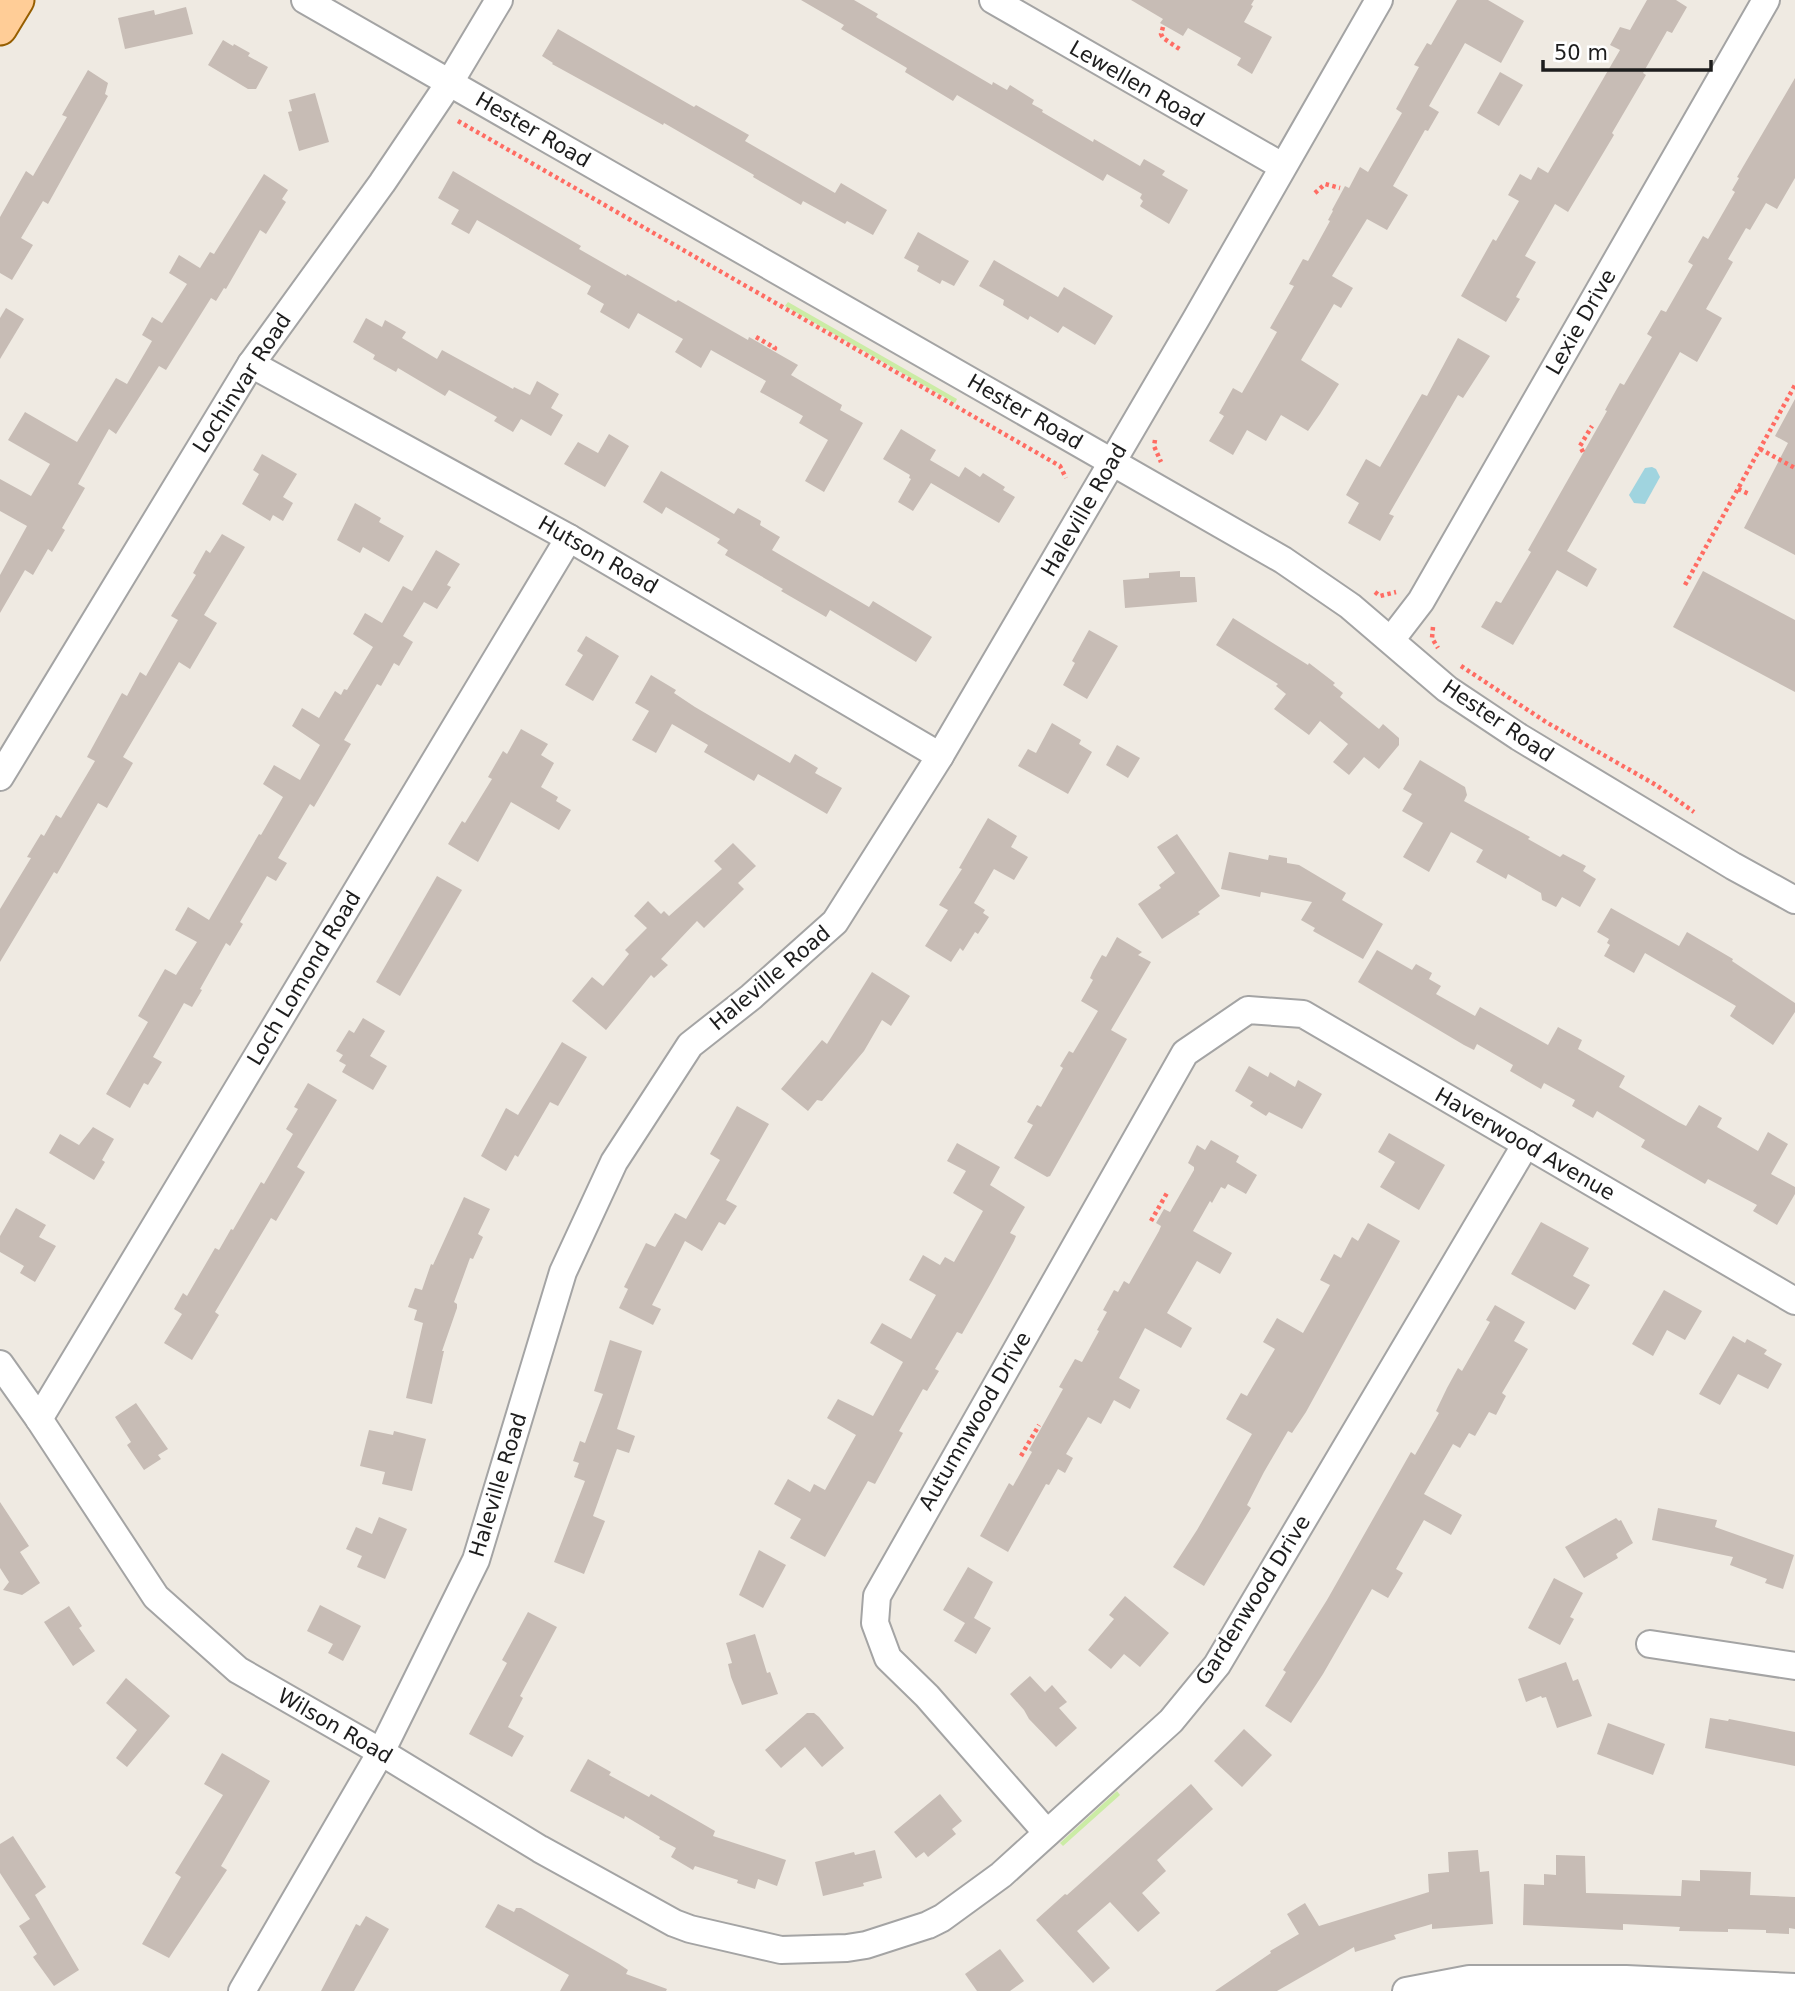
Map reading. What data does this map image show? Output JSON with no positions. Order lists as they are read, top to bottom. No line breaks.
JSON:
{"streets":{"street":["Lewellen Road","Hester Road","Lexie Drive","Lochinvar Road","Haleville Road","Hutson Road","Loch Lomond Road","Haverwood Avenue","Autumnwood Drive","Gardenwood Drive","Wilson Road"]},"crossings":[["Lewellen Road","Haleville Road"],["Hester Road","Lexie Drive"],["Hester Road","Lochinvar Road"],["Hester Road","Haleville Road"],["Lochinvar Road","Hutson Road"],["Haleville Road","Hutson Road"],["Haleville Road","Wilson Road"],["Hutson Road","Loch Lomond Road"],["Loch Lomond Road","Wilson Road"],["Haverwood Avenue","Autumnwood Drive"],["Haverwood Avenue","Gardenwood Drive"],["Autumnwood Drive","Gardenwood Drive"],["Gardenwood Drive","Wilson Road"]],"scale_bar":"50 m"}
